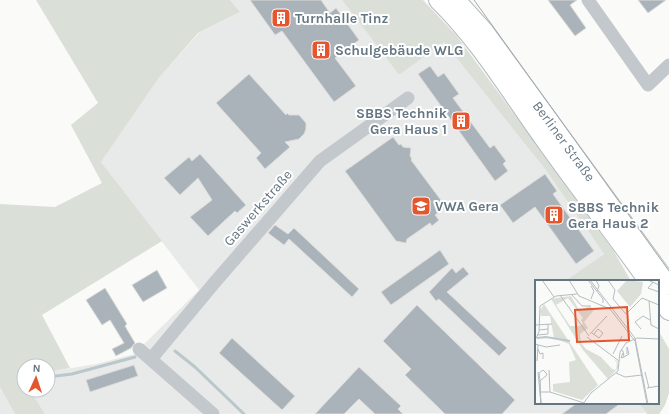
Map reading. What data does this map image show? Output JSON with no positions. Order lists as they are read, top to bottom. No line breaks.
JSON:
{"streets":{"main road":["Berliner Straße"],"street":["Gaswerkstraße"]},"places":{"building":["Turnhalle Tinz","Schulgebäude WLG","SBBS Technik Gera Haus 1","SBBS Technik Gera Haus 2"],"school or university":["VWA Gera"]},"north":"top"}
